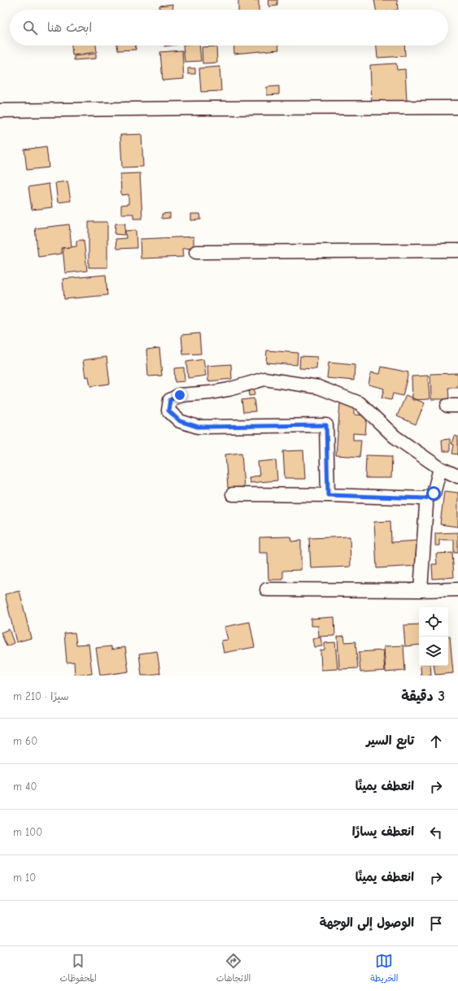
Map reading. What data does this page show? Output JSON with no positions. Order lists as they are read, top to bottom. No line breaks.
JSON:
{"page":{"search":"ابحث هنا","heading":["3 دقيقة","سيرًا · 210 m"],"list":[["تابع السير","60 m"],["انعطف يمينًا","40 m"],["انعطف يسارًا","100 m"],["انعطف يمينًا","10 m"],"الوصول إلى الوجهة"],"nav":["الخريطة","الاتجاهات","المحفوظات"]}}
